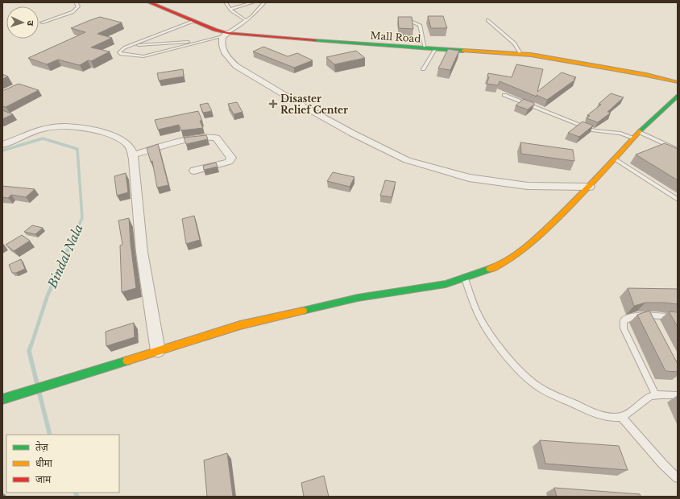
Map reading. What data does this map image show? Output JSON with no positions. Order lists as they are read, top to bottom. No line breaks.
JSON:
{"streets":{"street":["Mall Road"]},"water":["Bindal Nala"],"places":{"health":["Disaster Relief Center"]},"legend":["तेज़","धीमा","जाम"],"north":"right"}
